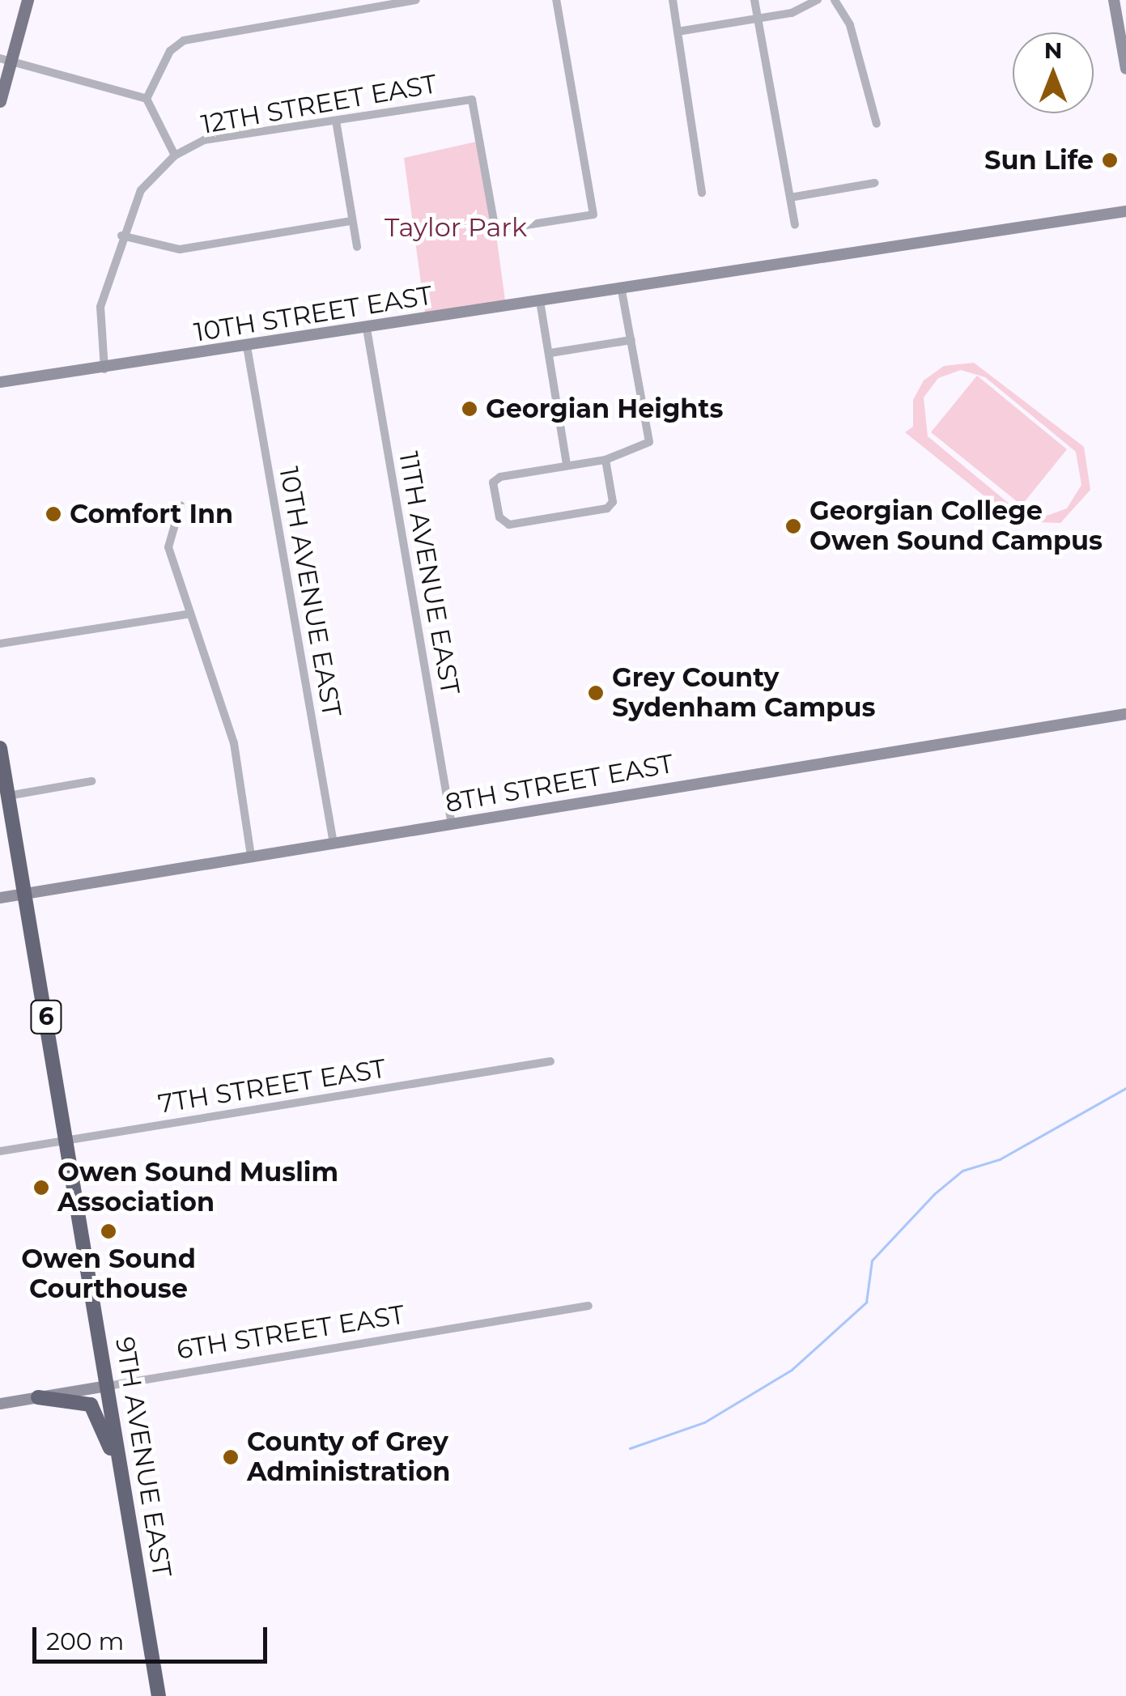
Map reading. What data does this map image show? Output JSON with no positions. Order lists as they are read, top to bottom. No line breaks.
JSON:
{"streets":{"highway":["6","9TH AVENUE EAST"],"street":["12TH STREET EAST","10TH STREET EAST","11TH AVENUE EAST","10TH AVENUE EAST","8TH STREET EAST","7TH STREET EAST","6TH STREET EAST"]},"crossings":[["10TH STREET EAST","11TH AVENUE EAST"],["10TH STREET EAST","10TH AVENUE EAST"],["11TH AVENUE EAST","8TH STREET EAST"],["10TH AVENUE EAST","8TH STREET EAST"],["8TH STREET EAST","9TH AVENUE EAST"],["7TH STREET EAST","9TH AVENUE EAST"],["6TH STREET EAST","9TH AVENUE EAST"]],"parks":["Taylor Park"],"places":["Sun Life","Georgian Heights","Comfort Inn","Georgian College Owen Sound Campus","Grey County Sydenham Campus","Owen Sound Muslim Association","Owen Sound Courthouse","County of Grey Administration"],"scale_bar":"200 m","north":"top"}
